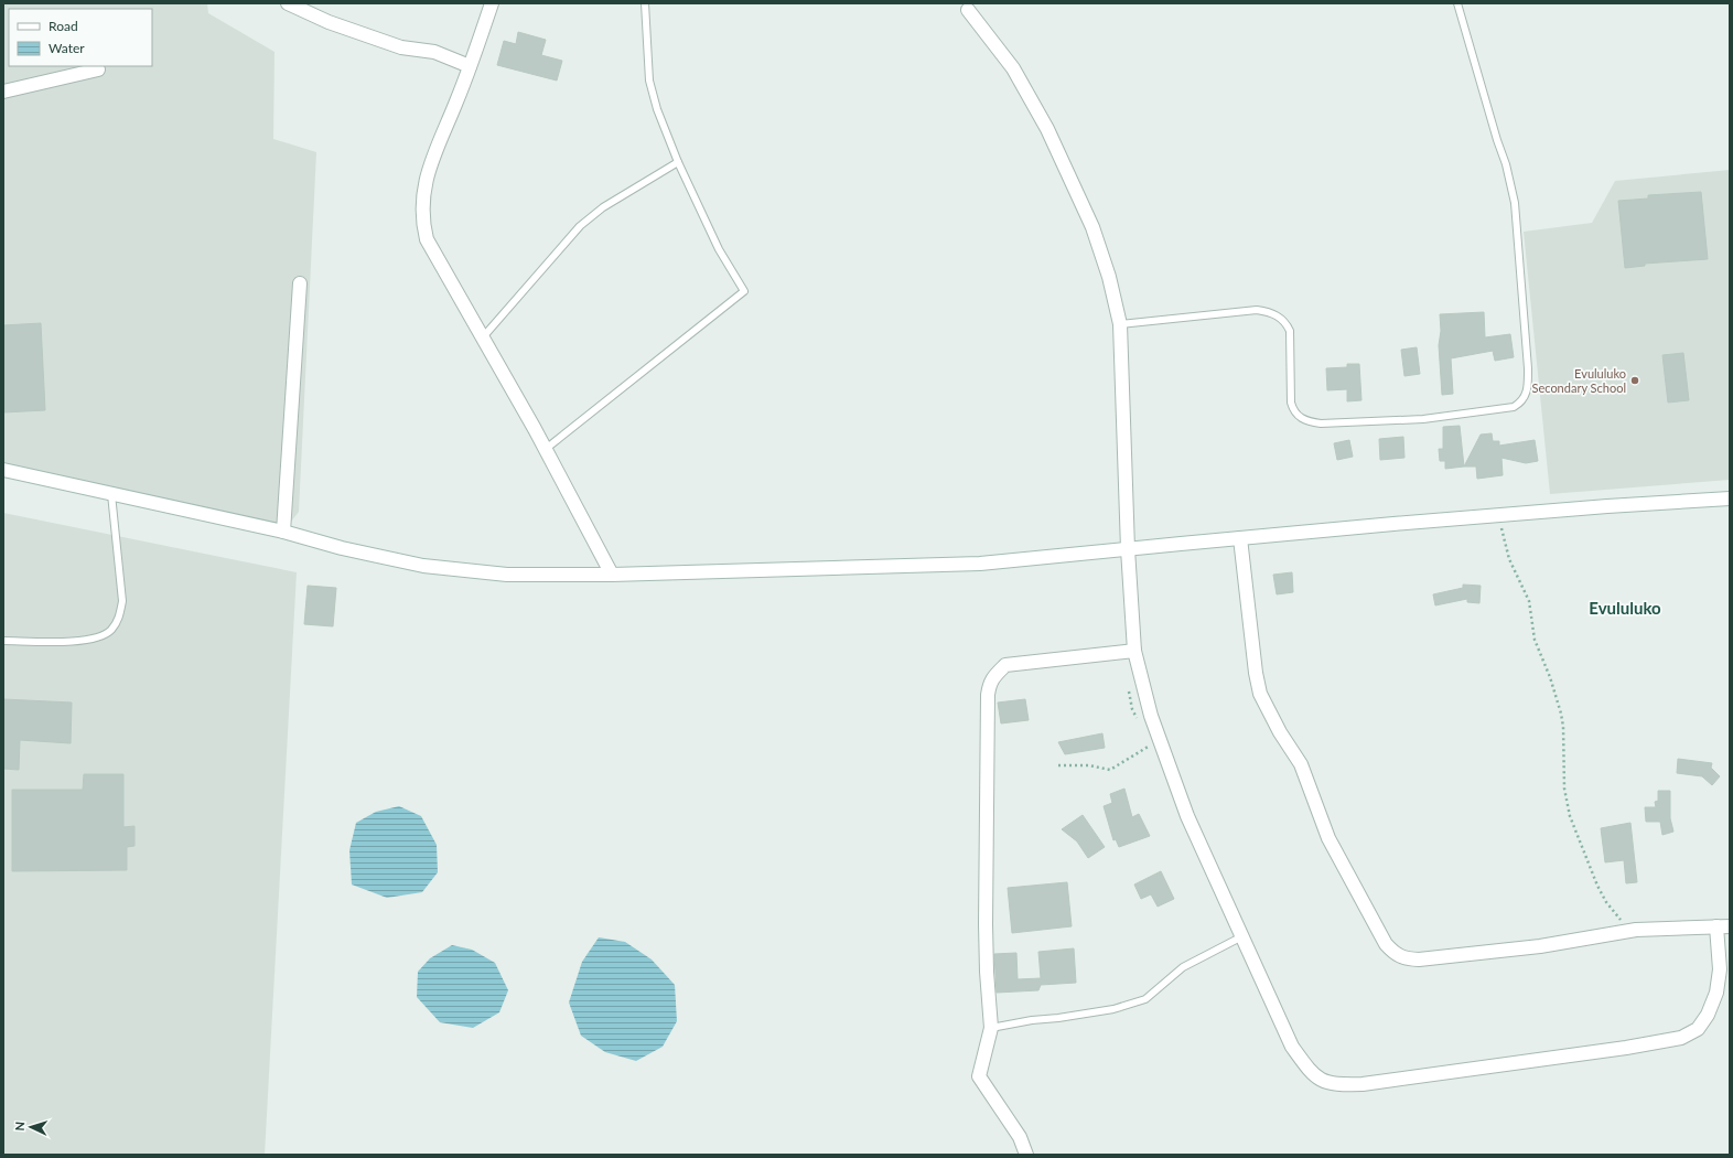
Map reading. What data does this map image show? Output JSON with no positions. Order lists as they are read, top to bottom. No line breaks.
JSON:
{"districts":["Evululuko"],"places":["Evululuko Secondary School"],"legend":["Road","Water"],"north":"left"}
